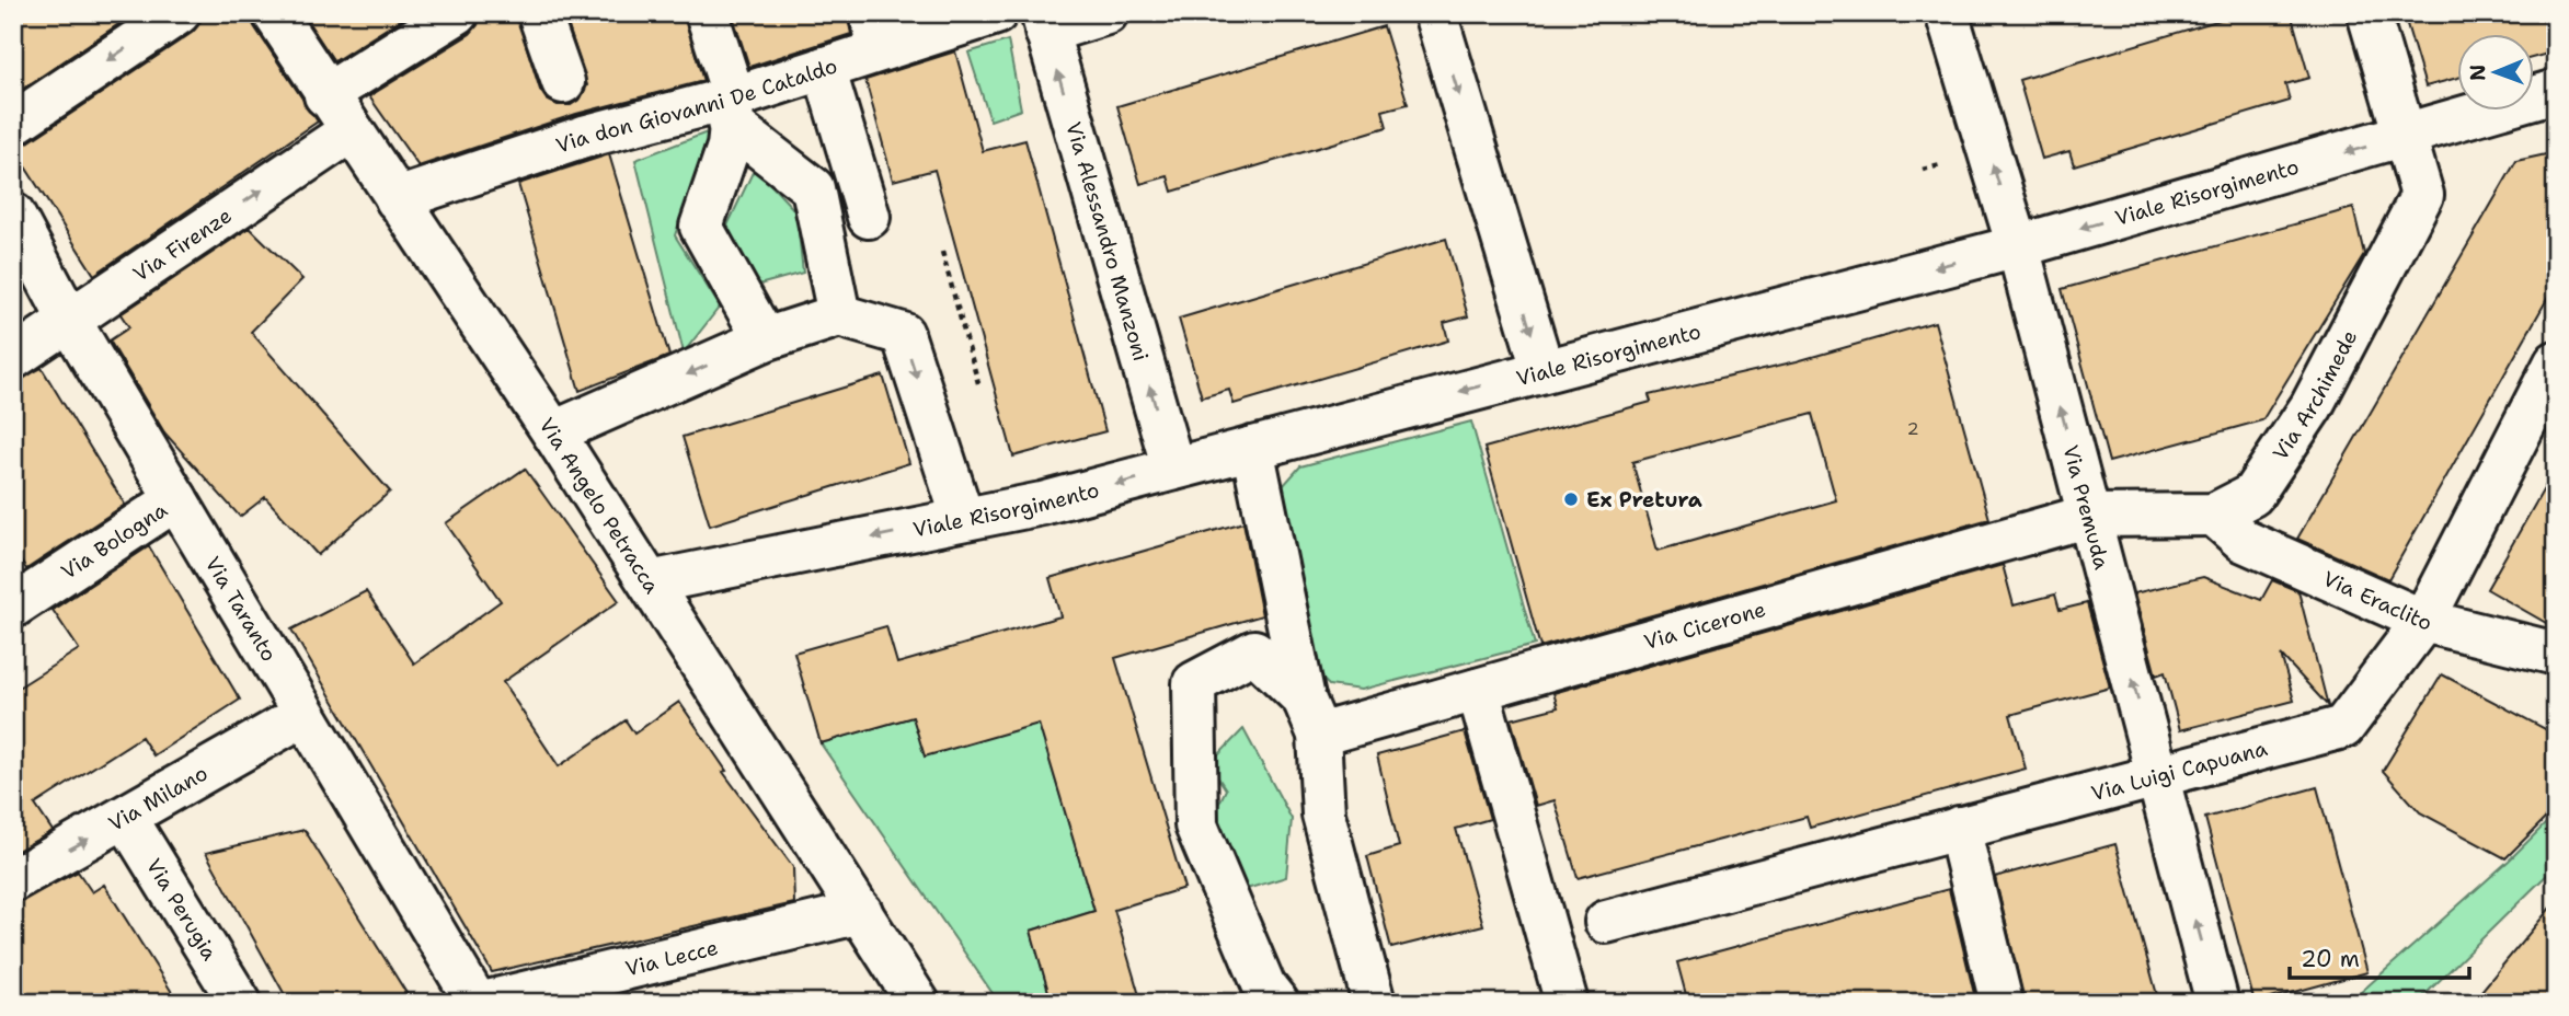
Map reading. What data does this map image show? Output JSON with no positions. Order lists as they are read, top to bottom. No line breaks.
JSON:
{"streets":{"street":["Via don Giovanni De Cataldo","Viale Risorgimento","Via Alessandro Manzoni","Via Firenze","Via Archimede","Via Angelo Petracca","Via Premuda","Via Bologna","Via Eraclito","Via Taranto","Via Cicerone","Via Luigi Capuana","Via Milano","Via Perugia","Via Lecce"]},"crossings":[["Via don Giovanni De Cataldo","Via Angelo Petracca"],["Viale Risorgimento","Via Alessandro Manzoni"],["Viale Risorgimento","Via Archimede"],["Viale Risorgimento","Via Angelo Petracca"],["Viale Risorgimento","Via Premuda"],["Via Firenze","Via Angelo Petracca"],["Via Firenze","Via Taranto"],["Via Archimede","Via Premuda"],["Via Archimede","Via Eraclito"],["Via Archimede","Via Cicerone"],["Via Angelo Petracca","Via Lecce"],["Via Premuda","Via Cicerone"],["Via Premuda","Via Luigi Capuana"],["Via Bologna","Via Taranto"],["Via Eraclito","Via Luigi Capuana"],["Via Taranto","Via Milano"],["Via Milano","Via Perugia"]],"one_way":["Viale Risorgimento","Via Premuda","Via Milano"],"places":["Ex Pretura"],"house_numbers":["2"],"scale_bar":"20 m","north":"left"}
